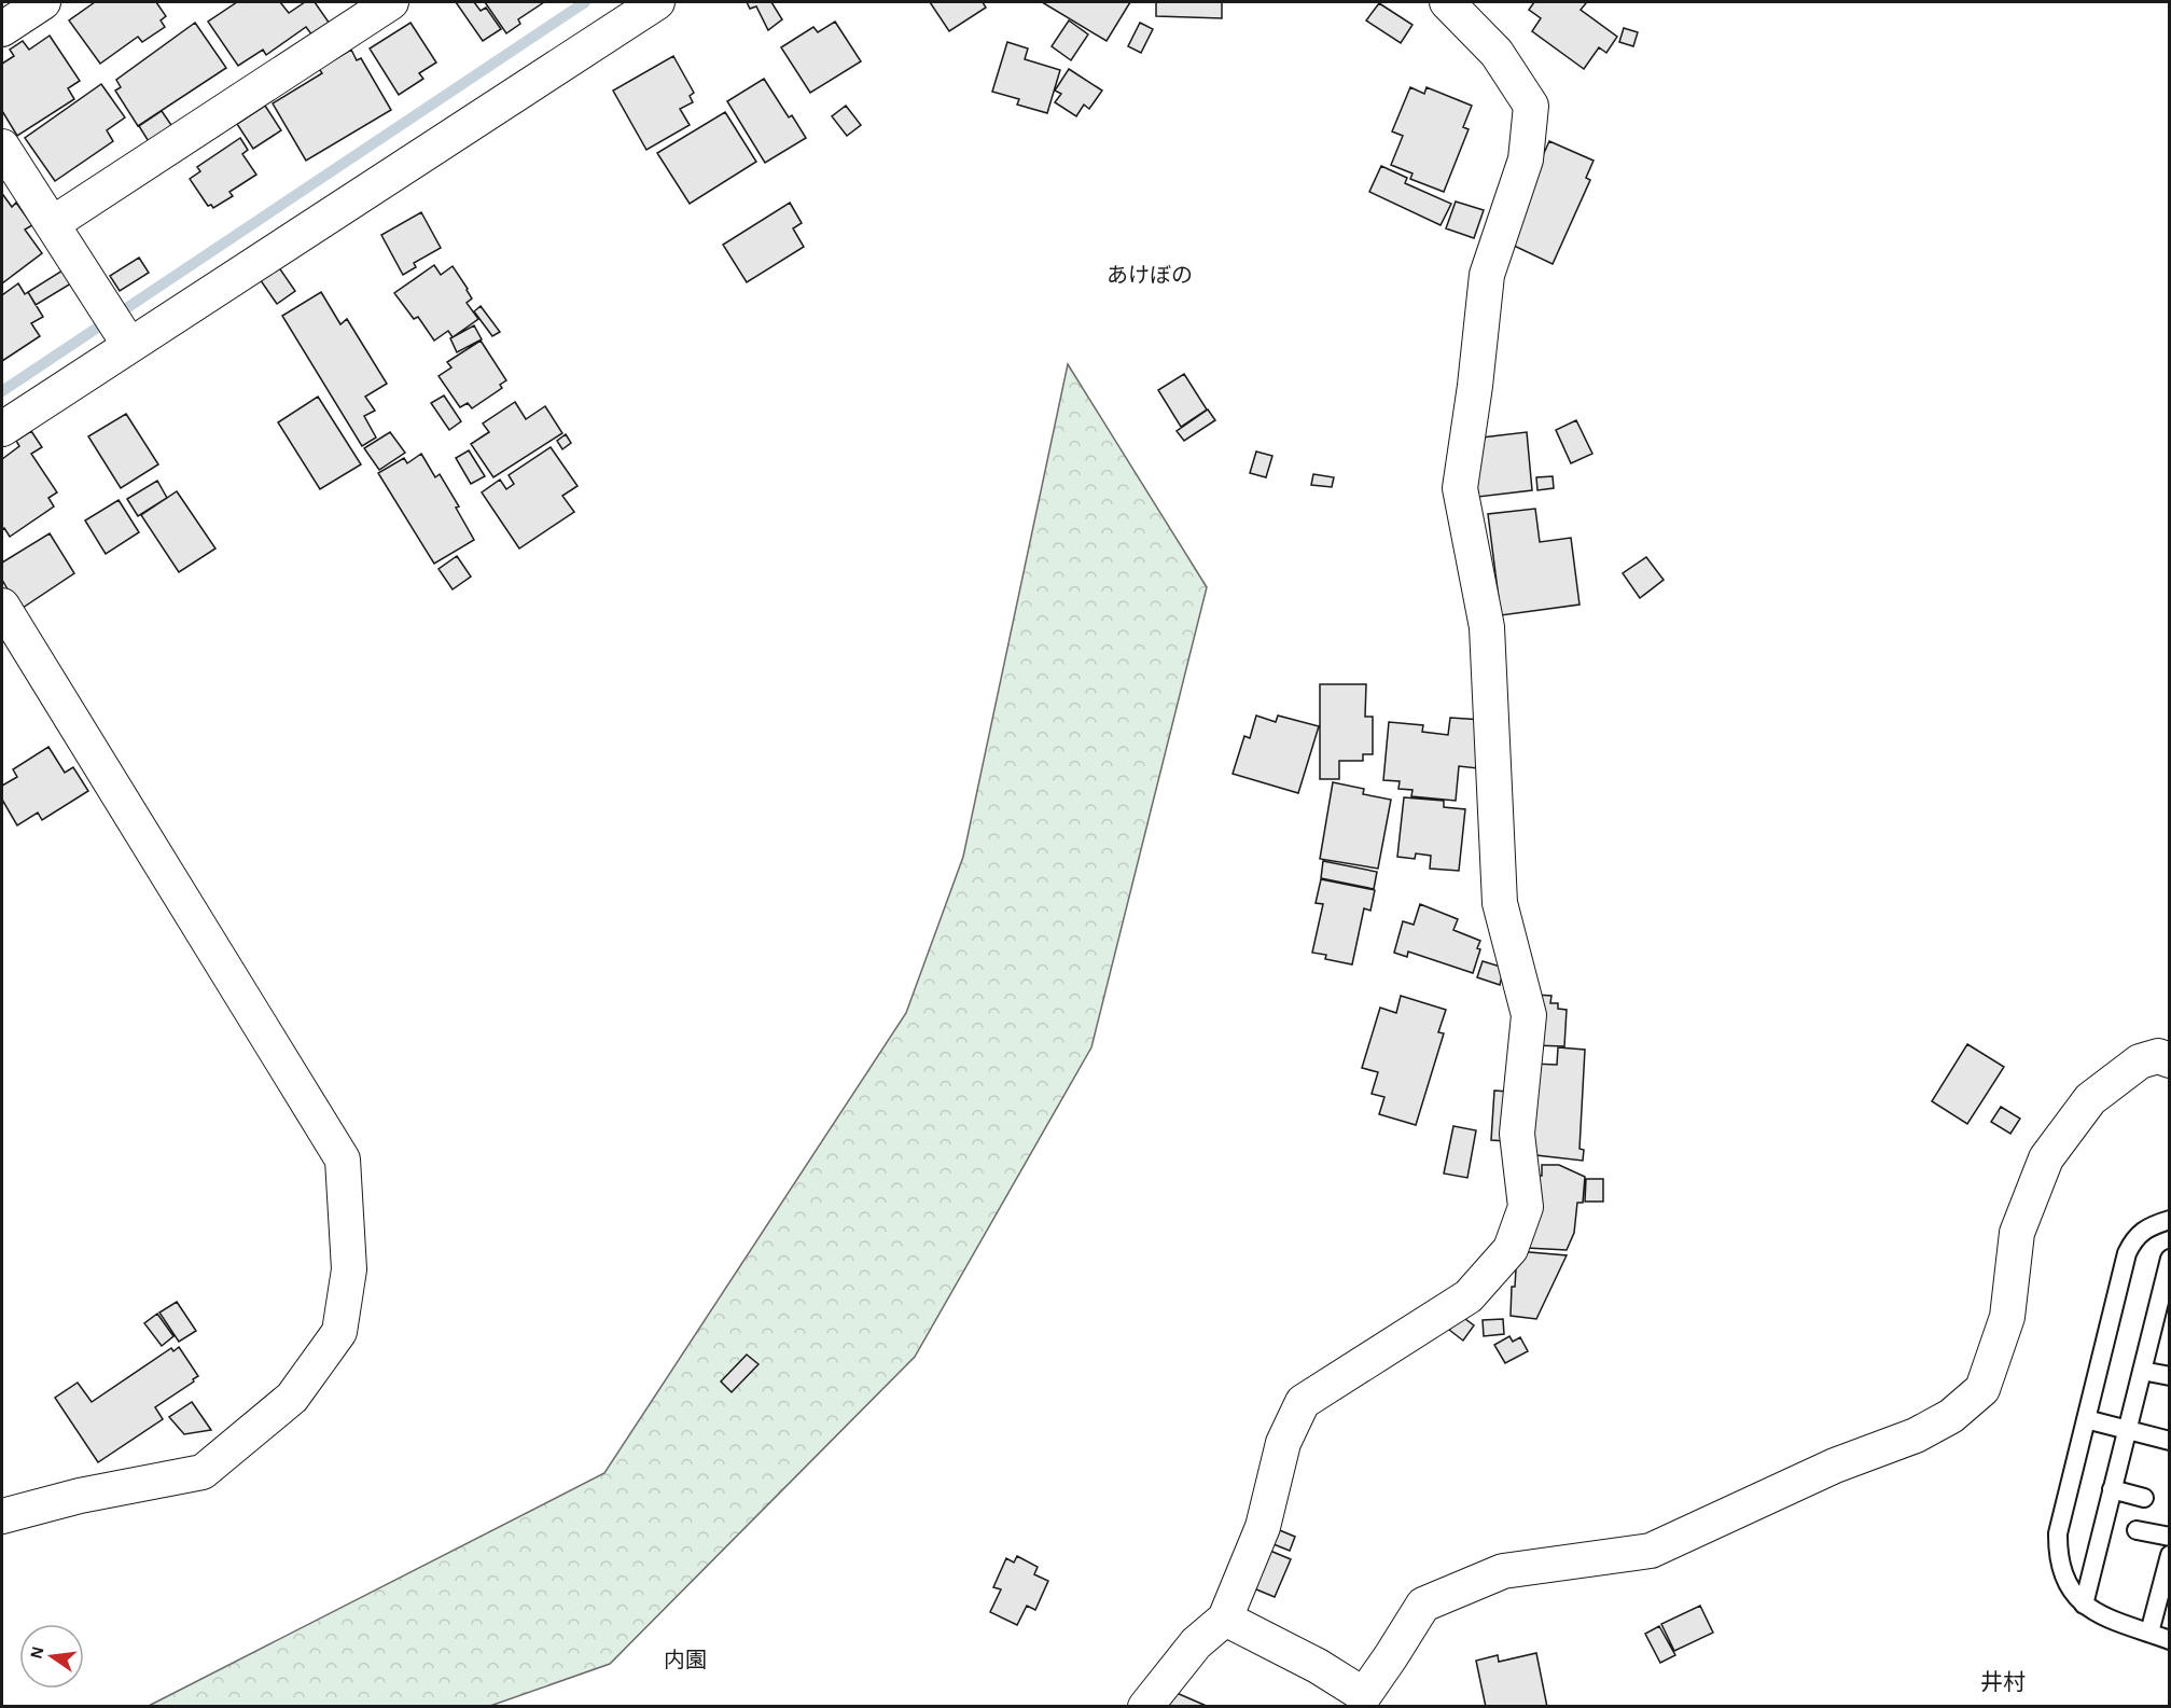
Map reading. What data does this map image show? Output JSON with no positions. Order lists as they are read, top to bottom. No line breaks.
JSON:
{"districts":["あけぼの","内園","井村"],"north":"left"}
